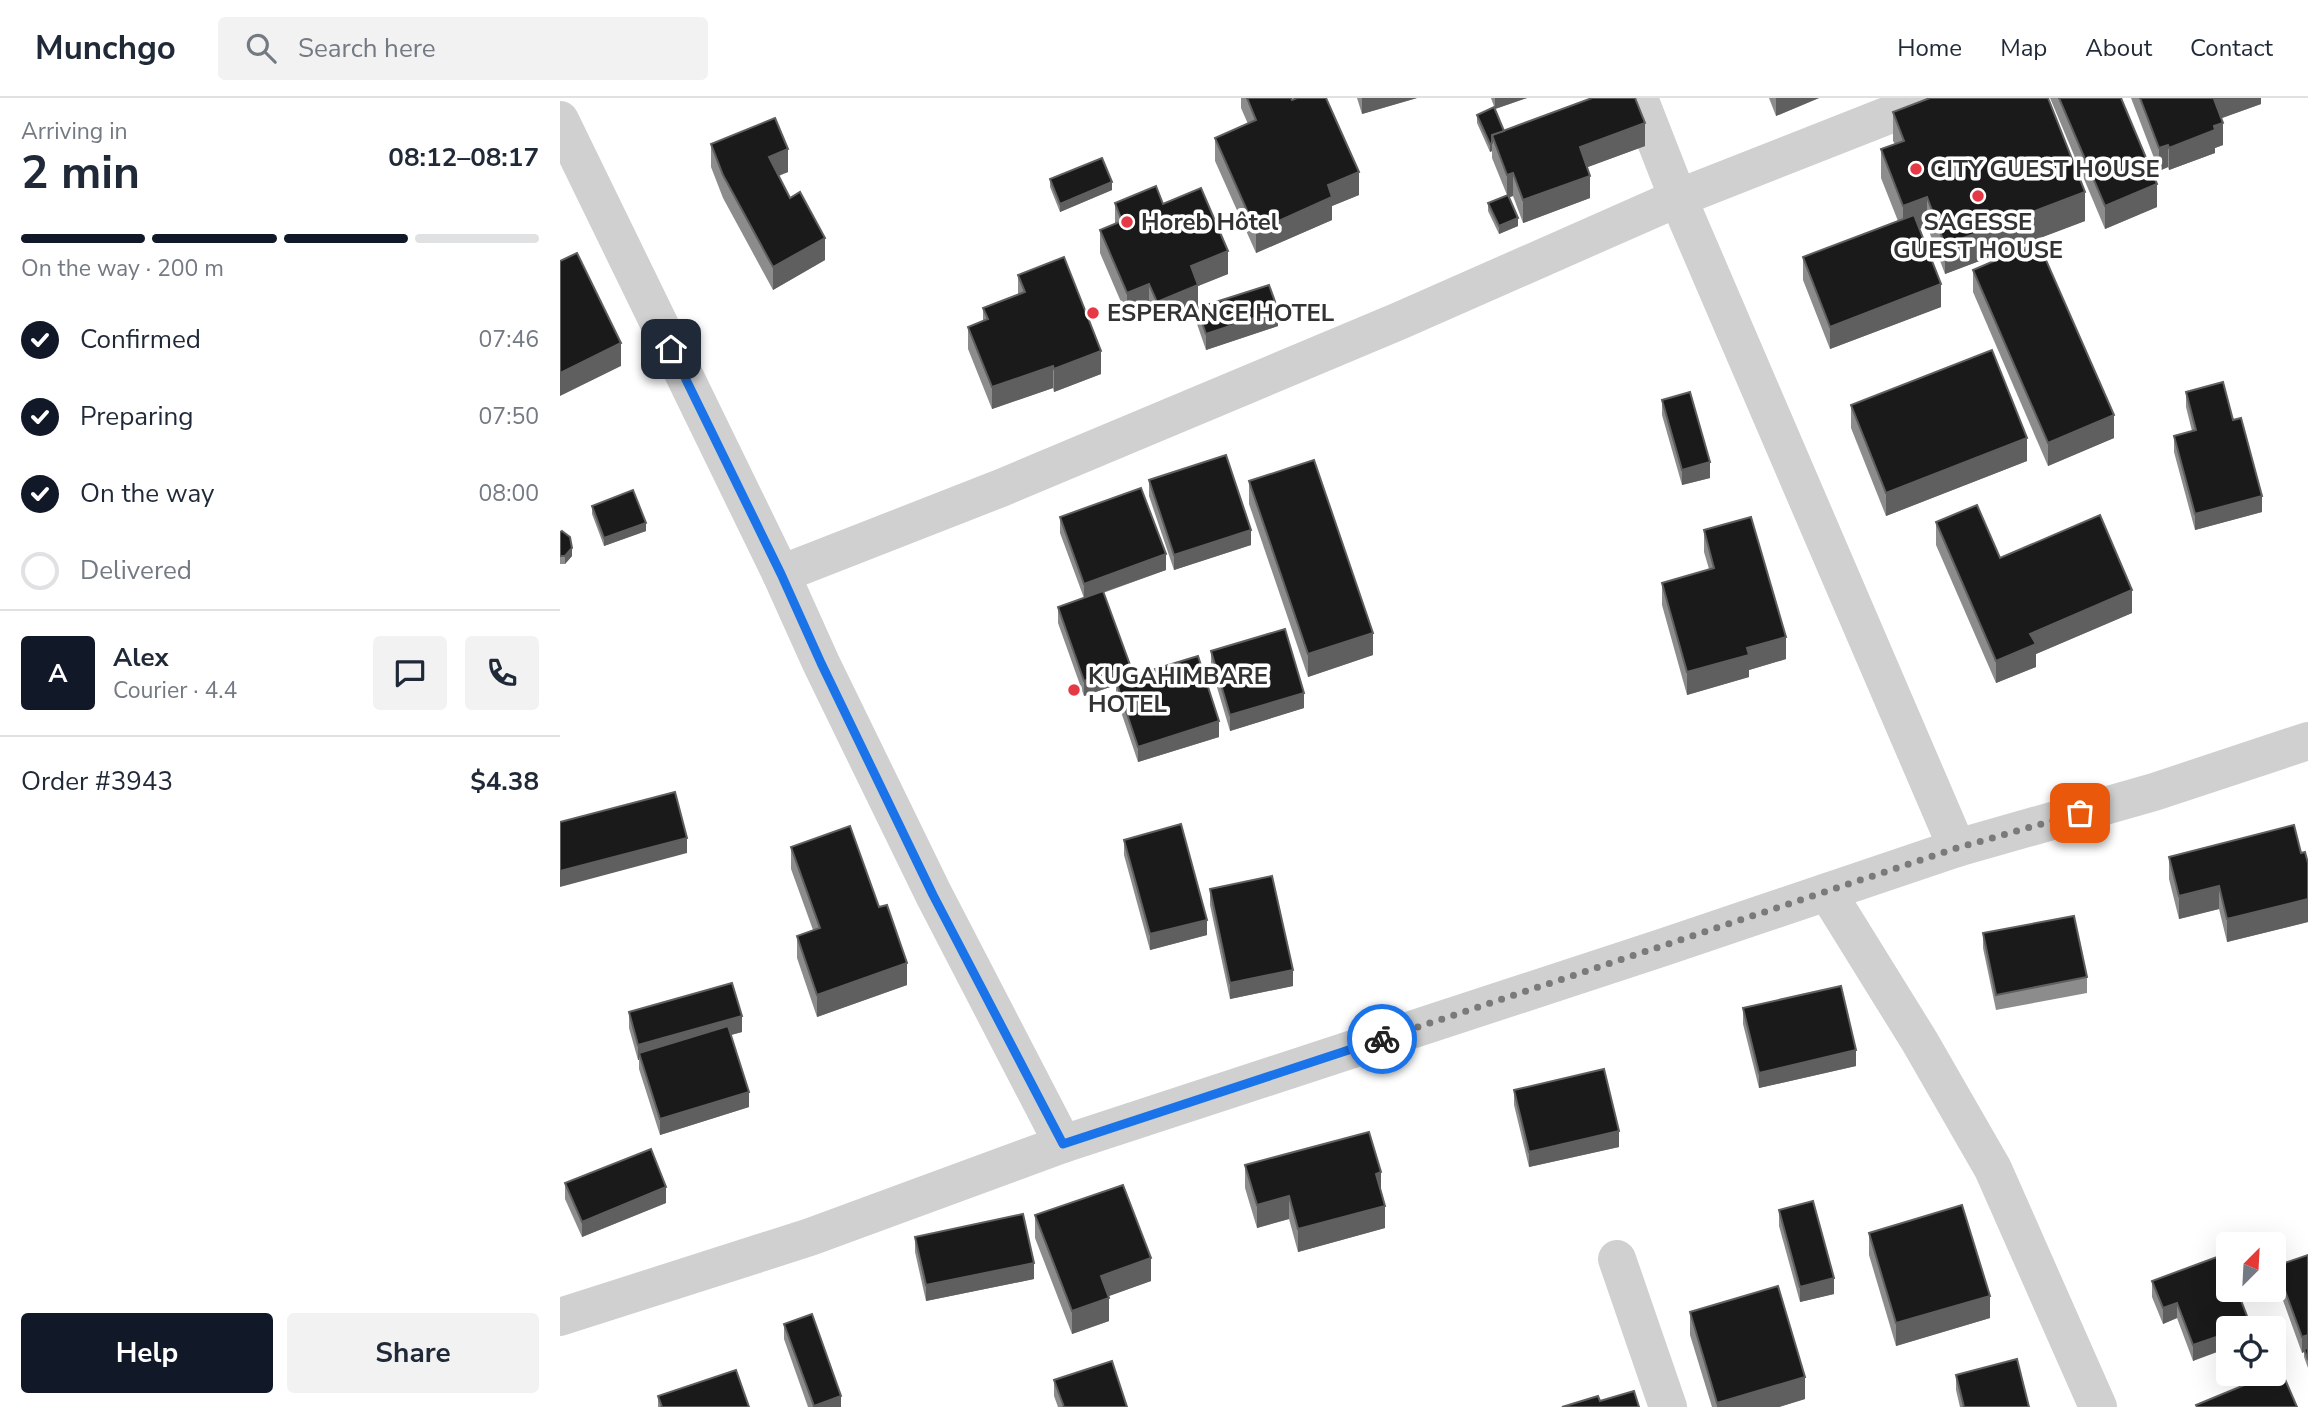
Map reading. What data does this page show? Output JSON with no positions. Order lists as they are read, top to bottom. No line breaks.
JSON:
{"places":["CITY GUEST HOUSE","SAGESSE GUEST HOUSE","Horeb Hôtel","ESPERANCE HOTEL","KUGAHIMBARE HOTEL"],"north":"top right","page":{"header":"Munchgo","search":"Search here","nav":["Home","Map","About","Contact"],"heading":["2 min","Arriving in","08:12–08:17"],"panel":["Alex","Courier · 4.4","Order #3943","$4.38"],"bar":"On the way · 200 m","list":[["Confirmed","07:46"],["Preparing","07:50"],["On the way","08:00"],"Delivered"],"round":"A","buttons":["Help","Share"]}}
